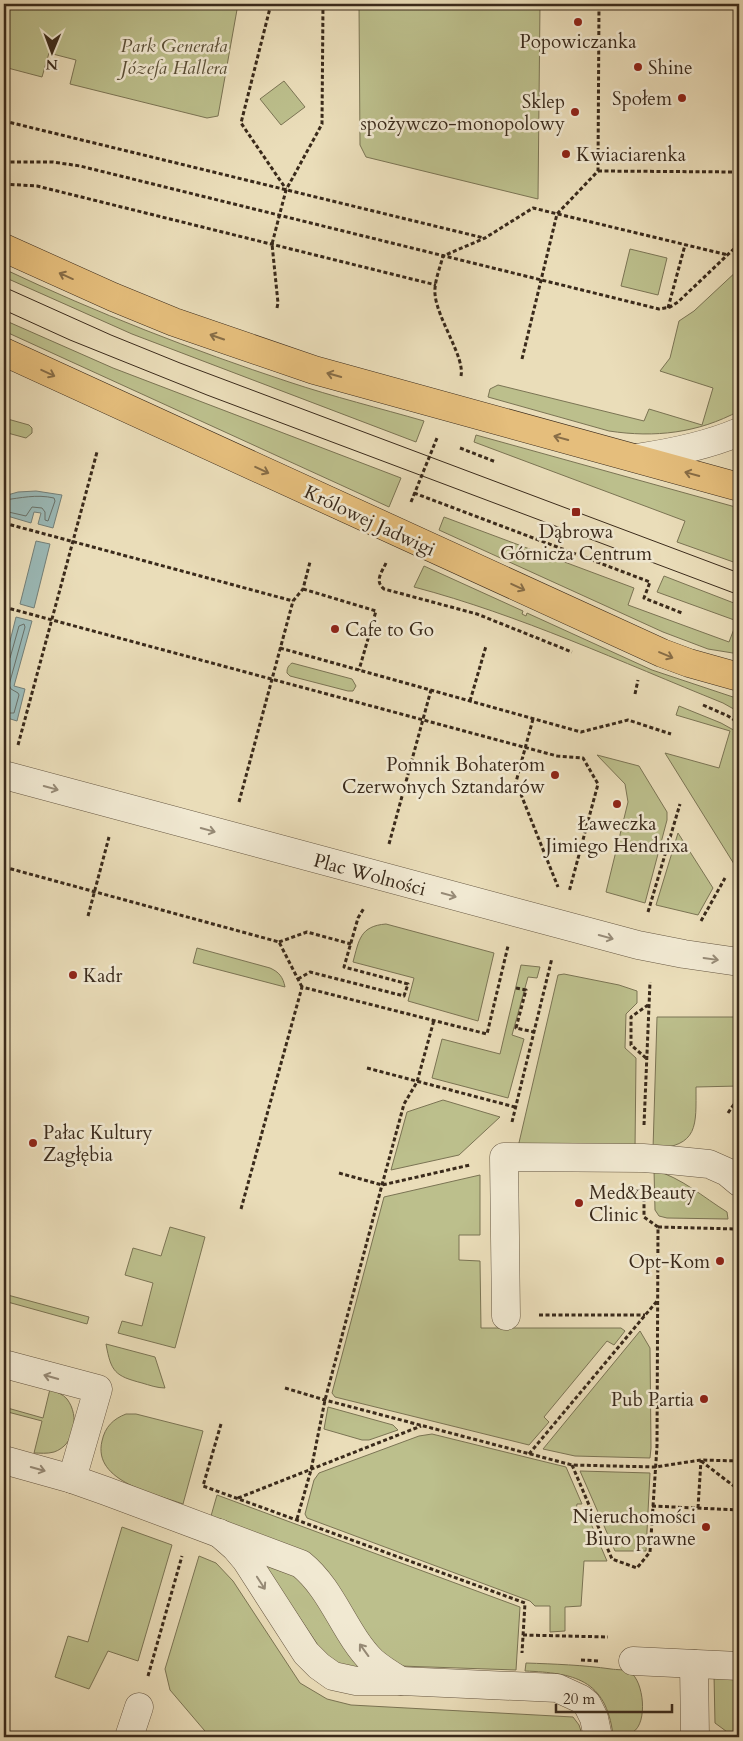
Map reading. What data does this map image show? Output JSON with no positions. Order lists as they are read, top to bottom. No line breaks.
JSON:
{"streets":{"main road":["Królowej Jadwigi"],"street":["Plac Wolności"]},"one_way":["Plac Wolności"],"parks":["Park Generała Józefa Hallera"],"places":{"other":["Popowiczanka","Shine","Społem","Sklep spożywczo-monopolowy","Kwiaciarenka","Cafe to Go","Pomnik Bohaterom Czerwonych Sztandarów","Ławeczka Jimiego Hendrixa","Kadr","Pałac Kultury Zagłębia","Med&Beauty Clinic","Opt-Kom","Pub Partia","Nieruchomości Biuro prawne"],"transit":["Dąbrowa Górnicza Centrum"]},"scale_bar":"20 m","north":"bottom"}
